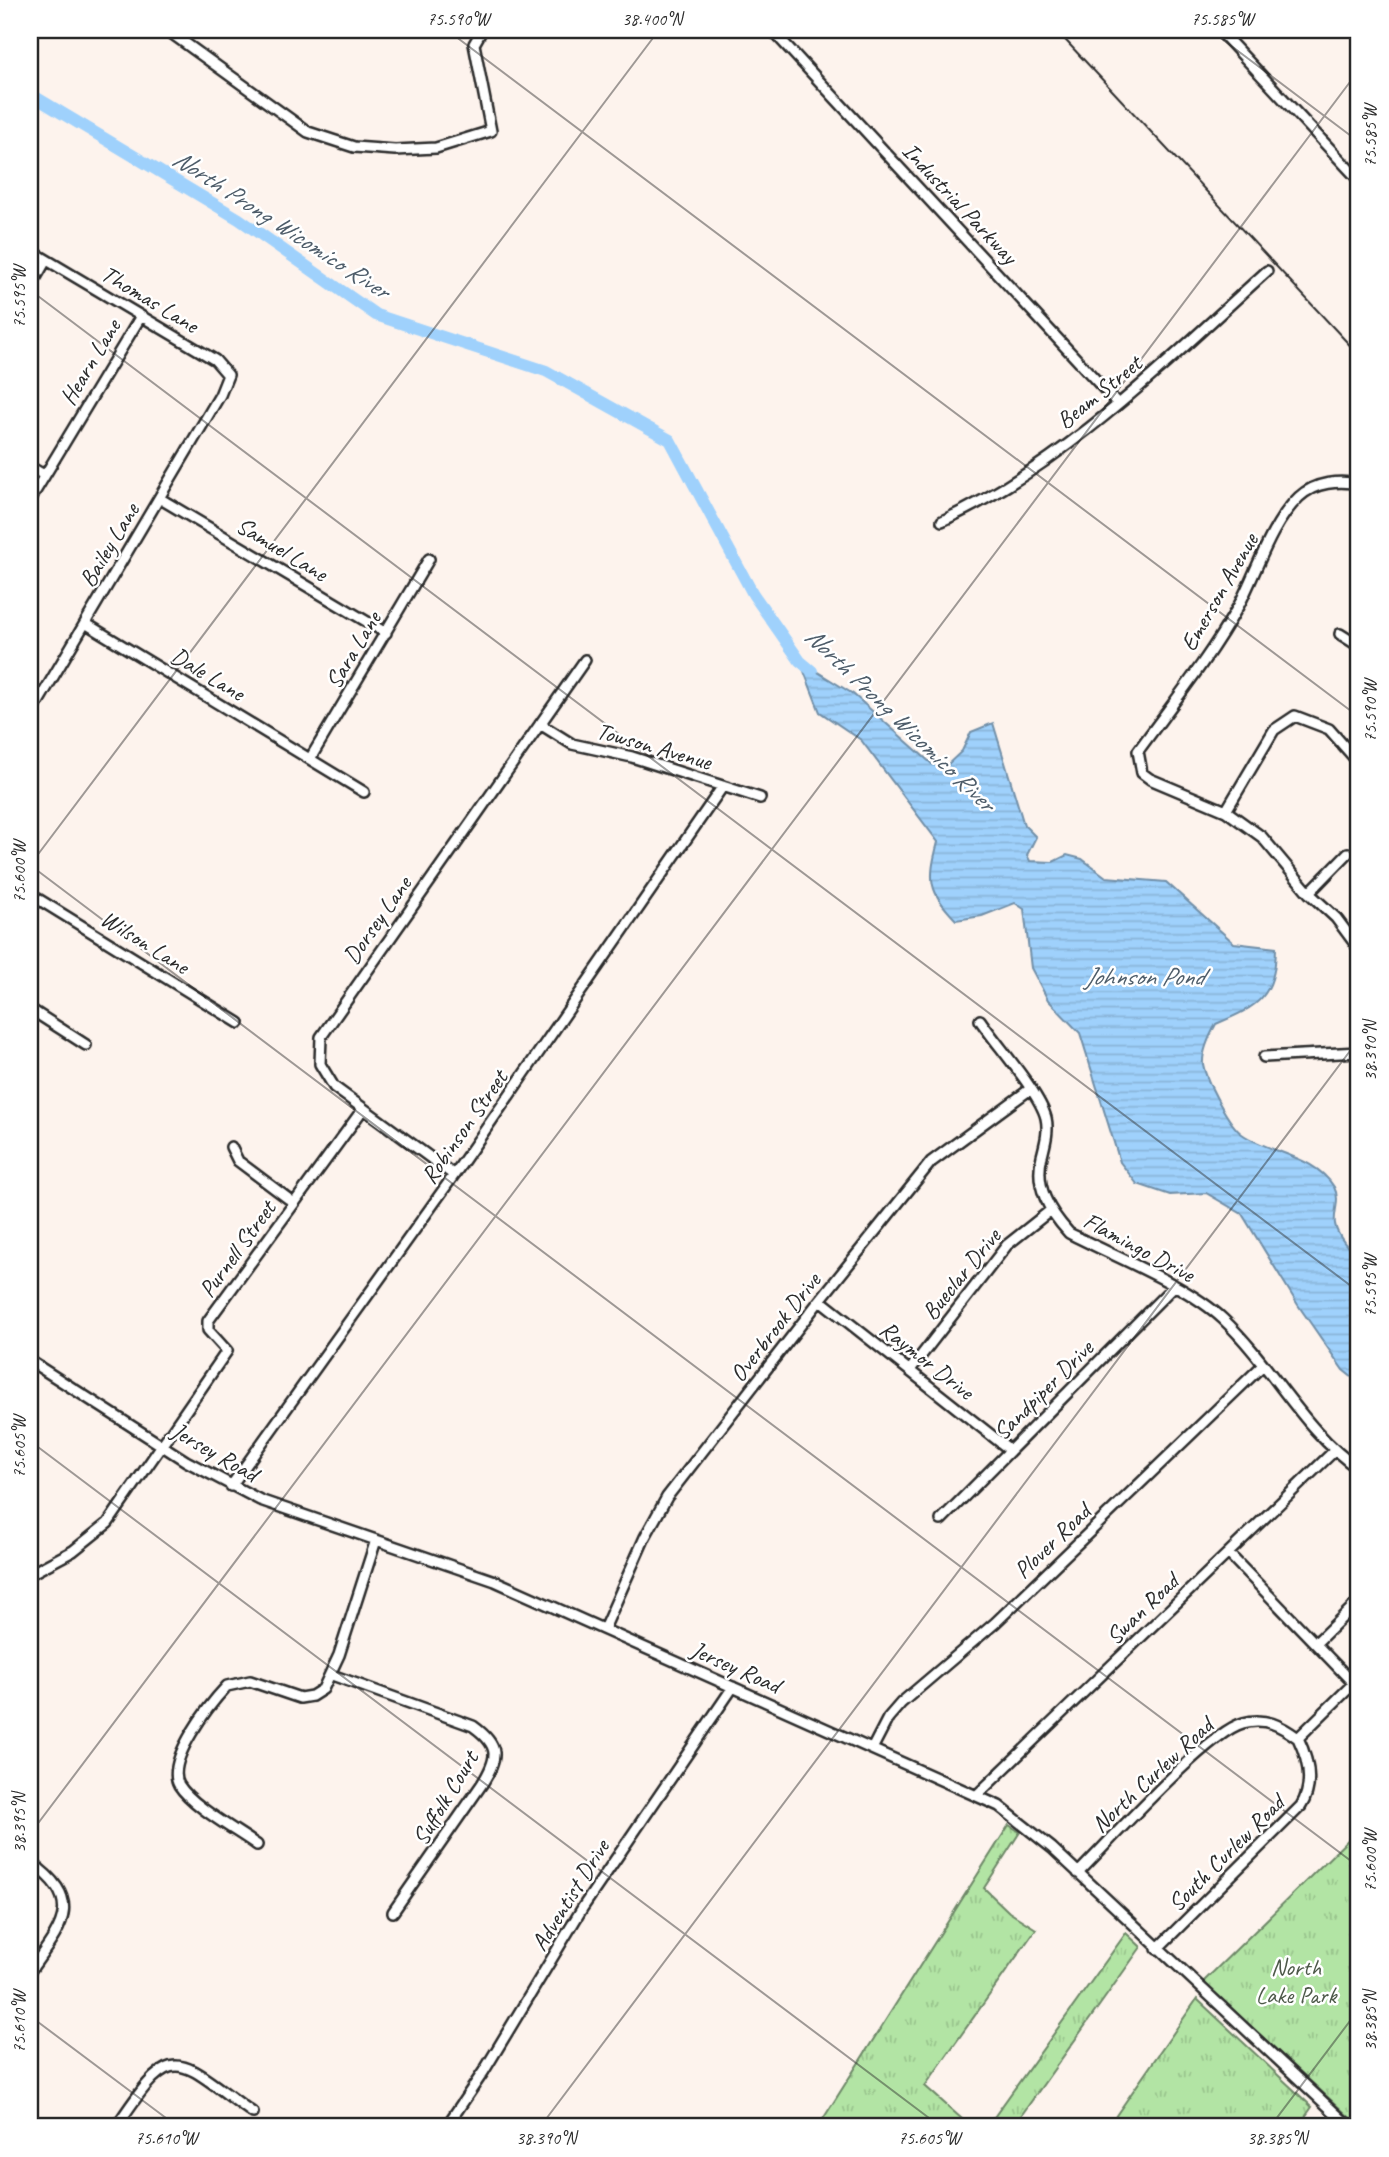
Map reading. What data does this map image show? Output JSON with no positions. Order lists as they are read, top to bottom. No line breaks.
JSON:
{"streets":{"street":["Industrial Parkway","Thomas Lane","Hearn Lane","Beam Street","Bailey Lane","Samuel Lane","Emerson Avenue","Sara Lane","Dale Lane","Towson Avenue","Dorsey Lane","Wilson Lane","Robinson Street","Flamingo Drive","Purnell Street","Bueclar Drive","Overbrook Drive","Raymor Drive","Sandpiper Drive","Jersey Road","Plover Road","Swan Road","North Curlew Road","Suffolk Court","South Curlew Road","Adventist Drive"]},"crossings":[["Industrial Parkway","Beam Street"],["Thomas Lane","Hearn Lane"],["Thomas Lane","Bailey Lane"],["Bailey Lane","Samuel Lane"],["Bailey Lane","Dale Lane"],["Samuel Lane","Sara Lane"],["Sara Lane","Dale Lane"],["Towson Avenue","Dorsey Lane"],["Towson Avenue","Robinson Street"],["Dorsey Lane","Robinson Street"],["Dorsey Lane","Purnell Street"],["Robinson Street","Jersey Road"],["Flamingo Drive","Bueclar Drive"],["Flamingo Drive","Overbrook Drive"],["Flamingo Drive","Sandpiper Drive"],["Flamingo Drive","Plover Road"],["Flamingo Drive","Swan Road"],["Purnell Street","Jersey Road"],["Bueclar Drive","Raymor Drive"],["Overbrook Drive","Raymor Drive"],["Overbrook Drive","Jersey Road"],["Raymor Drive","Sandpiper Drive"],["Jersey Road","Plover Road"],["Jersey Road","Swan Road"],["Jersey Road","North Curlew Road"],["Jersey Road","South Curlew Road"],["Jersey Road","Adventist Drive"],["North Curlew Road","South Curlew Road"]],"water":["North Prong Wicomico River","Johnson Pond"],"parks":["North Lake Park"],"coordinates":["75.590°W","38.400°N","75.585°W","75.595°W","75.600°W","38.390°N","75.605°W","38.395°N","38.385°N","75.610°W"]}
